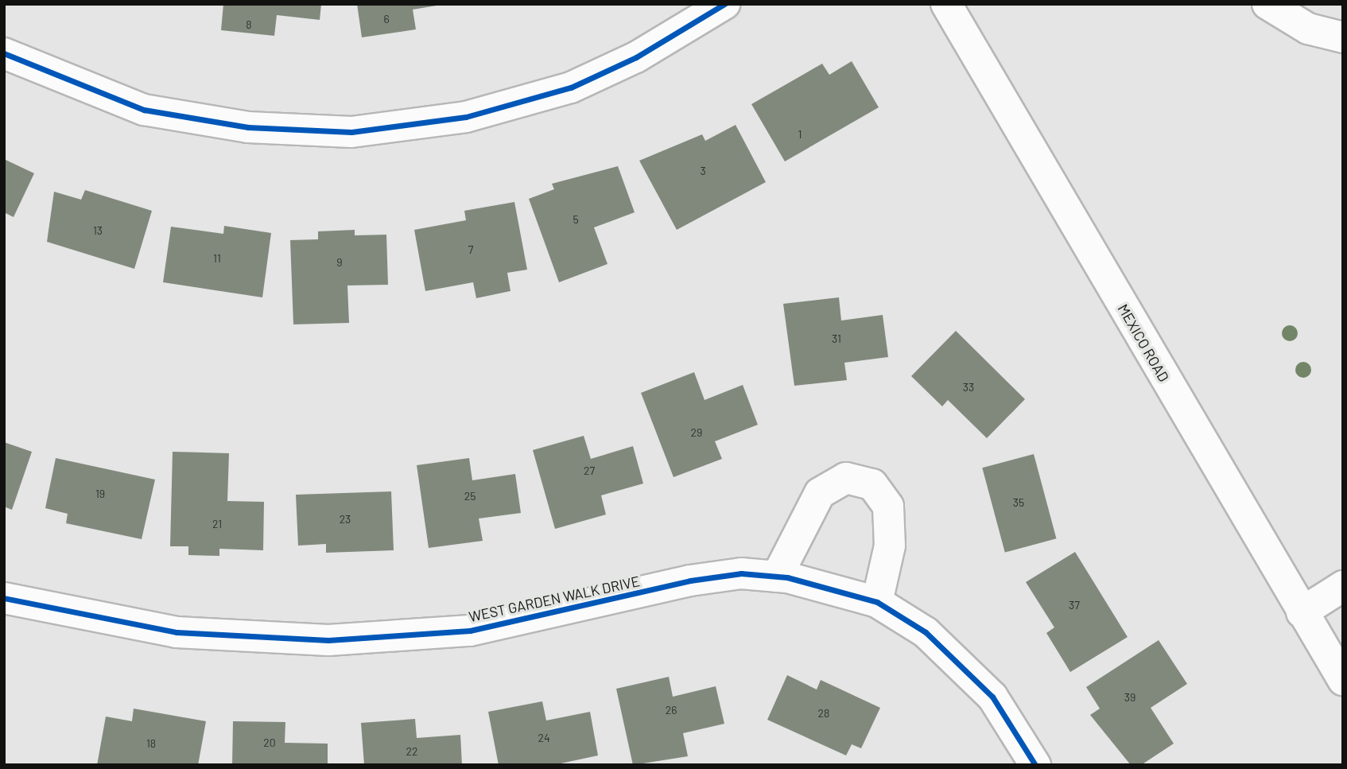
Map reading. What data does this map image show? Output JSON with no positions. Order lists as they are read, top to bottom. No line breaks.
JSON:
{"streets":{"street":["MEXICO ROAD","WEST GARDEN WALK DRIVE"]},"house_numbers":["6","8","1","3","5","13","7","11","9","31","33","29","27","19","25","35","23","21","37","39","26","28","24","20","18","22"]}
